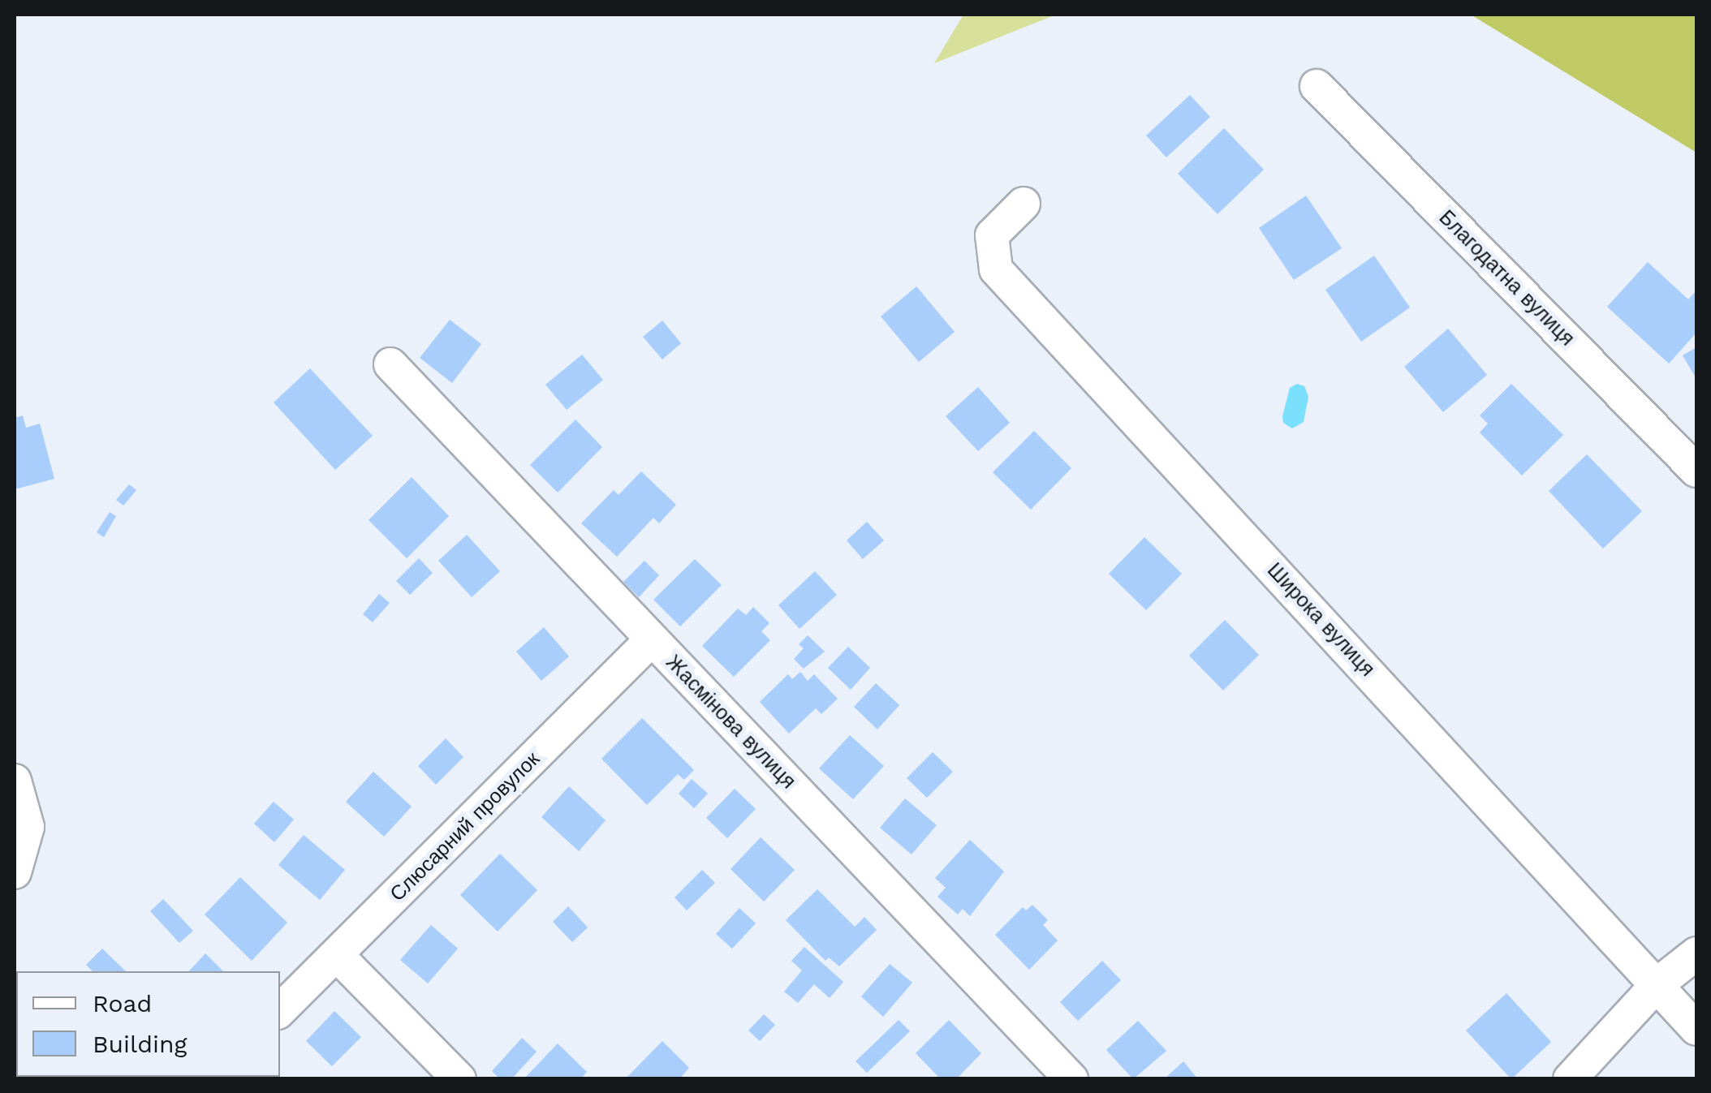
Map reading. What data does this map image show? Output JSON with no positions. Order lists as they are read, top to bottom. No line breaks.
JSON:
{"streets":{"street":["Благодатна вулиця","Широка вулиця","Жасмінова вулиця","Слюсарний провулок"]},"crossings":[["Жасмінова вулиця","Слюсарний провулок"]],"legend":["Road","Building"]}
